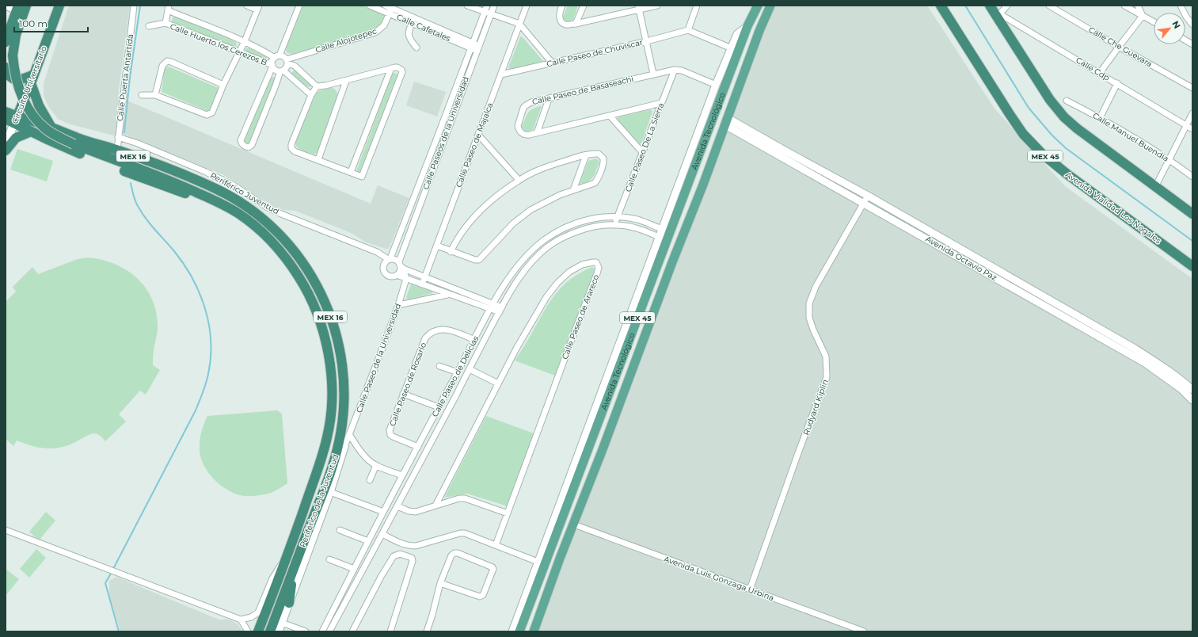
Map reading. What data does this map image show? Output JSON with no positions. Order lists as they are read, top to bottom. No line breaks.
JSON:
{"streets":{"highway":["Circuito Universitario","MEX 16","MEX 45","Avenida Vialidad Los Nogales","Periférico de la Juventud"],"main road":["Avenida Tecnológico"],"street":["Calle Cafetales","Calle Alojotepec","Calle Huerto los Cerezos B","Calle Che Guevara","Calle Paseo de Chuvíscar","Calle Cdp","Calle Puerta Antartida","Calle Paseo de Basaseachi","Calle Paseos de la Universidad","Calle Manuel Buendía","Calle Paseo de Majalca","Calle Paseo De La Sierra","Periférico Juventud","Avenida Octavio Paz","Calle Paseo de Arareco","Calle Paseo de la Universidad","Calle Paseo de Delicias","Calle Paseo de Rosario","Rudyard Kiplin","Avenida Luis Gonzaga Urbina"]},"crossings":[["Calle Cafetales","Calle Alojotepec"],["Calle Cafetales","Calle Paseos de la Universidad"],["Calle Alojotepec","Calle Huerto los Cerezos B"],["Calle Paseo de Chuvíscar","Calle Paseo de Majalca"],["Calle Puerta Antartida","Periférico Juventud"],["Calle Puerta Antartida","Periférico de la Juventud"],["Circuito Universitario","MEX 16"],["Circuito Universitario","Periférico de la Juventud"],["Calle Paseo de Basaseachi","Calle Paseo De La Sierra"],["Avenida Tecnológico","Avenida Octavio Paz"],["Avenida Tecnológico","Avenida Luis Gonzaga Urbina"],["Calle Paseos de la Universidad","Periférico Juventud"],["Calle Paseo De La Sierra","Calle Paseo de Delicias"],["MEX 16","Periférico de la Juventud"],["Avenida Octavio Paz","Rudyard Kiplin"],["Calle Paseo de Delicias","Calle Paseo de Rosario"],["Rudyard Kiplin","Avenida Luis Gonzaga Urbina"]],"scale_bar":"100 m","north":"top right"}
